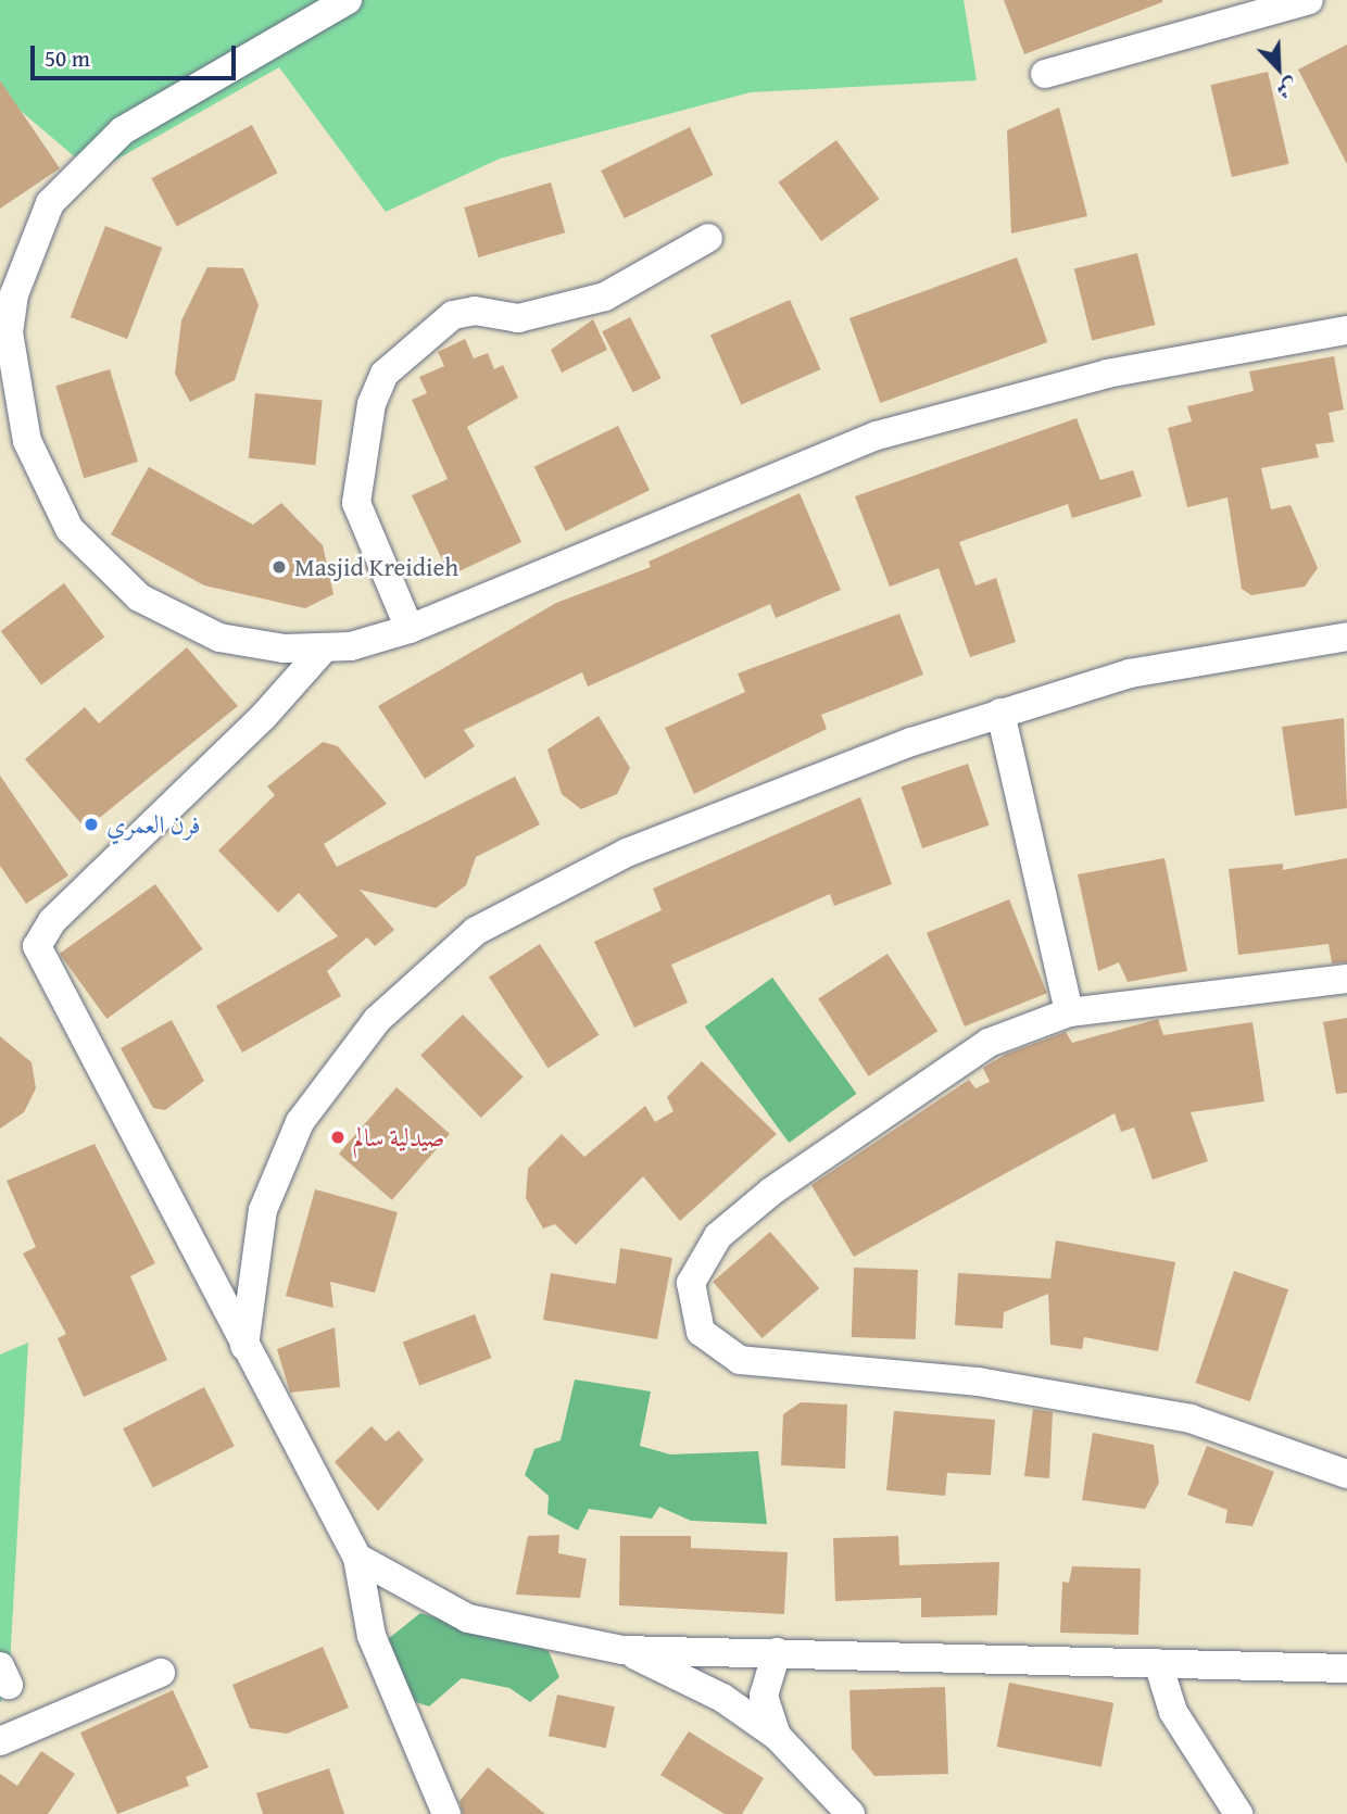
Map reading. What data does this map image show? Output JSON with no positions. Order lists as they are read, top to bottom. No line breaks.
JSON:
{"places":["Masjid Kreidieh","فرن العمري","صيدلية سالم"],"scale_bar":"50 m","north":"bottom right"}
